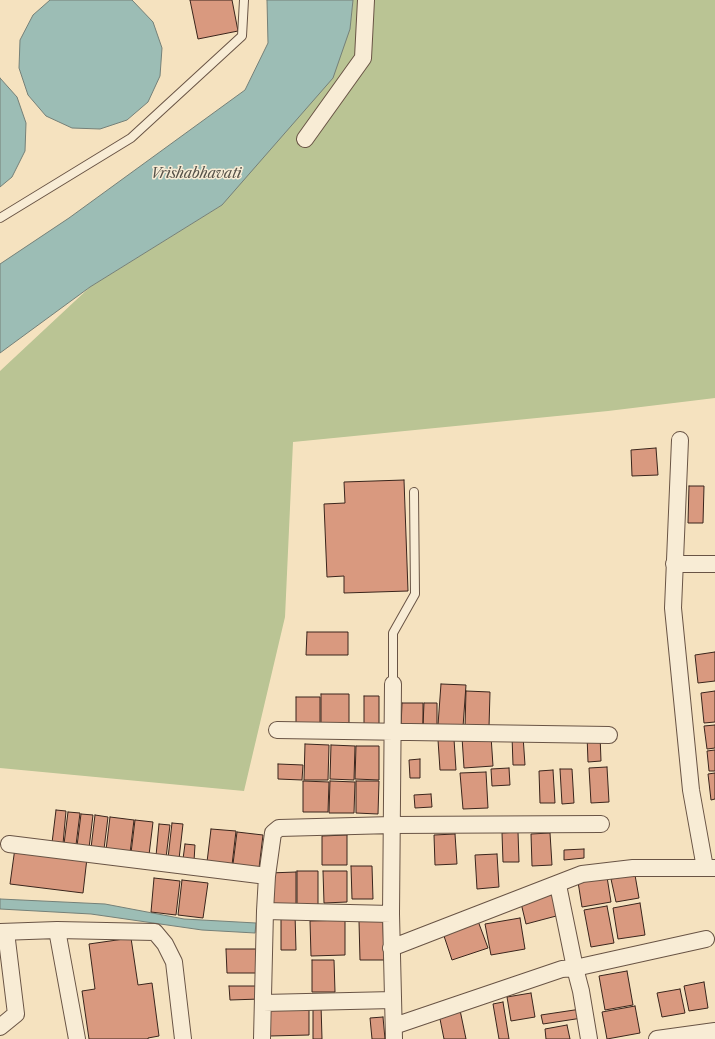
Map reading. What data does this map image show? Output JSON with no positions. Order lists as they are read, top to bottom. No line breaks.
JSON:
{"water":["Vrishabhavati"]}
